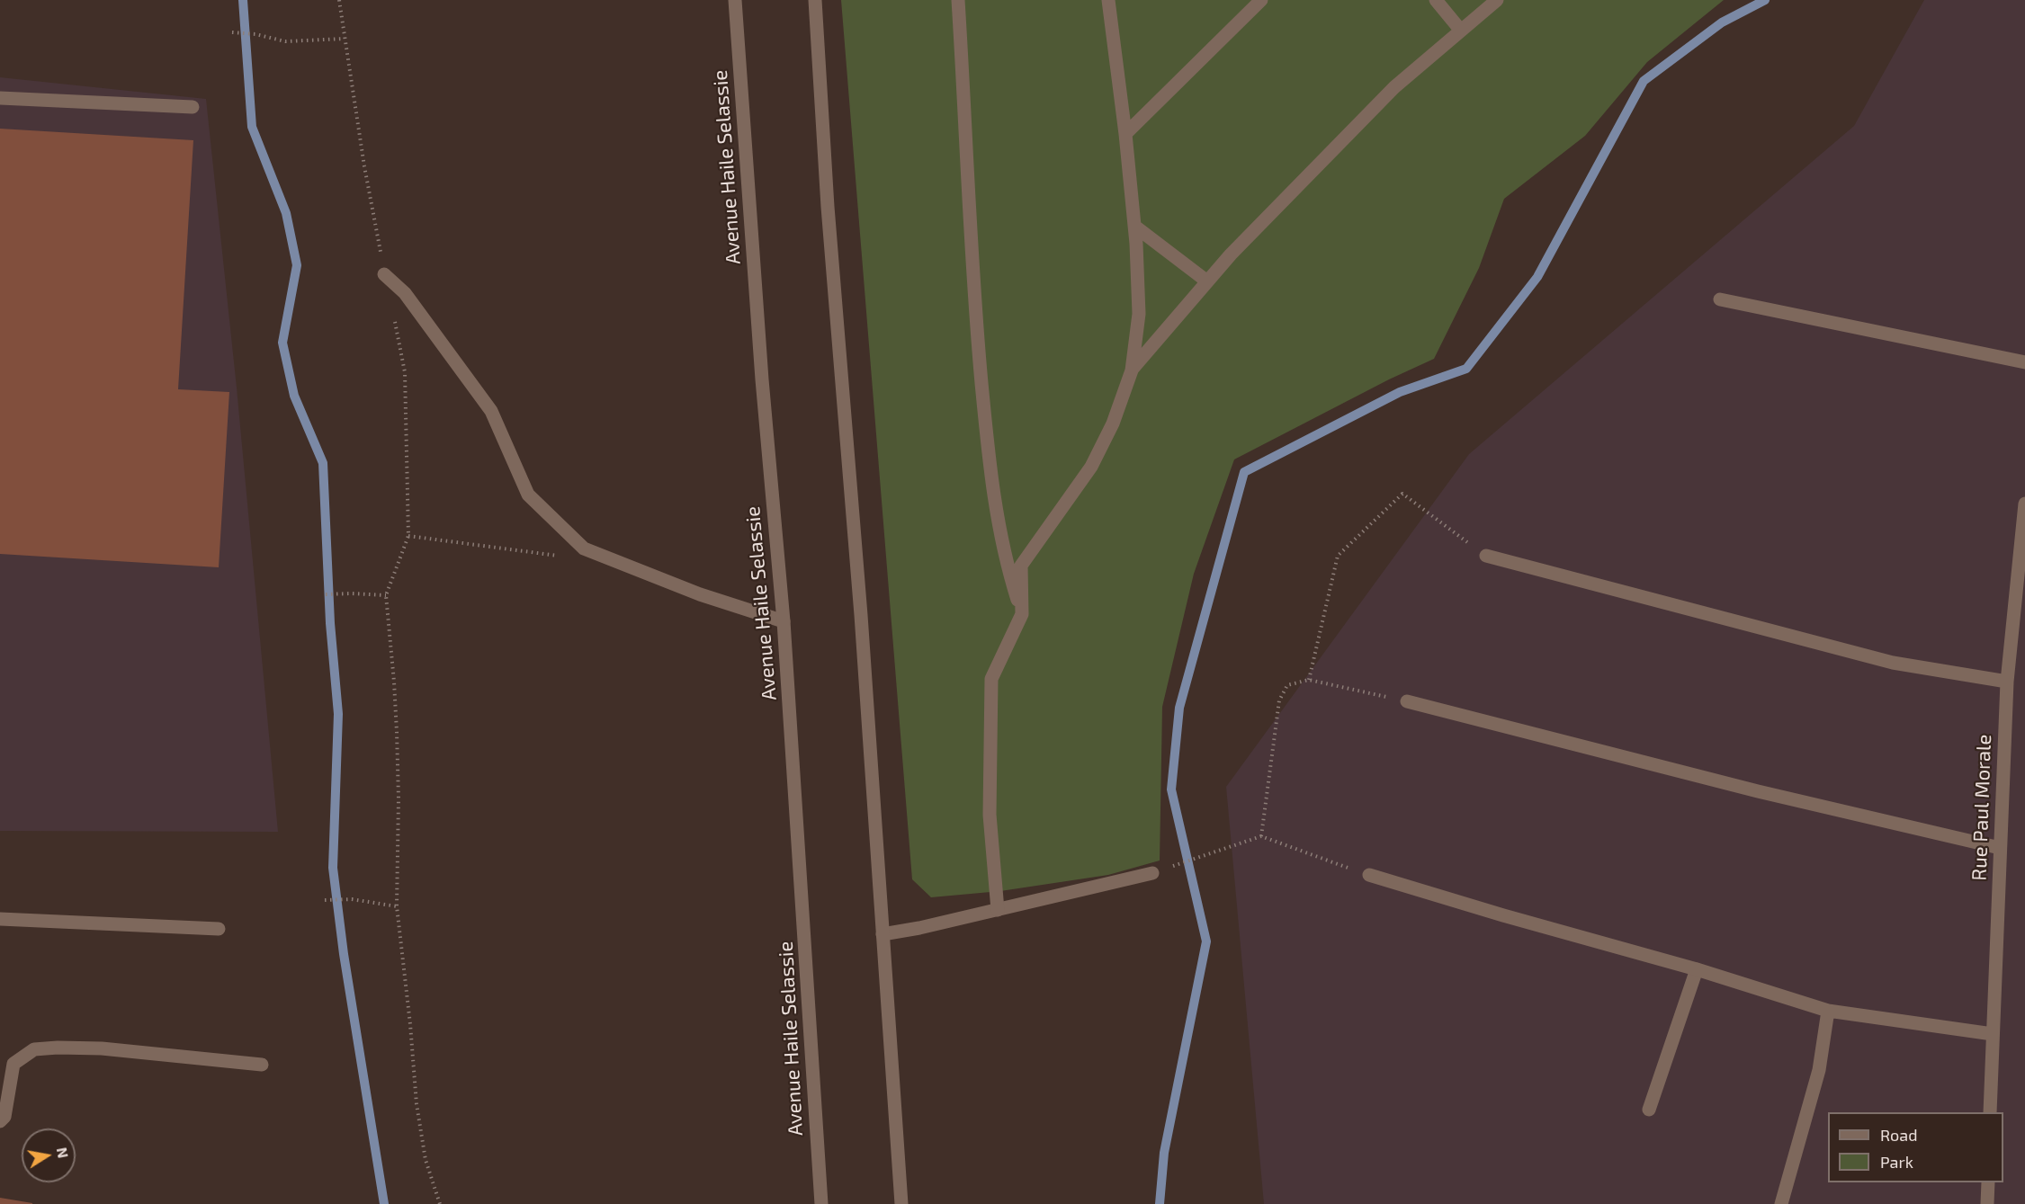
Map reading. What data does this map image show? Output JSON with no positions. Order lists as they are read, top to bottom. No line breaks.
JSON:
{"streets":{"street":["Avenue Haile Selassie","Rue Paul Morale"]},"legend":["Road","Park"],"north":"right"}
